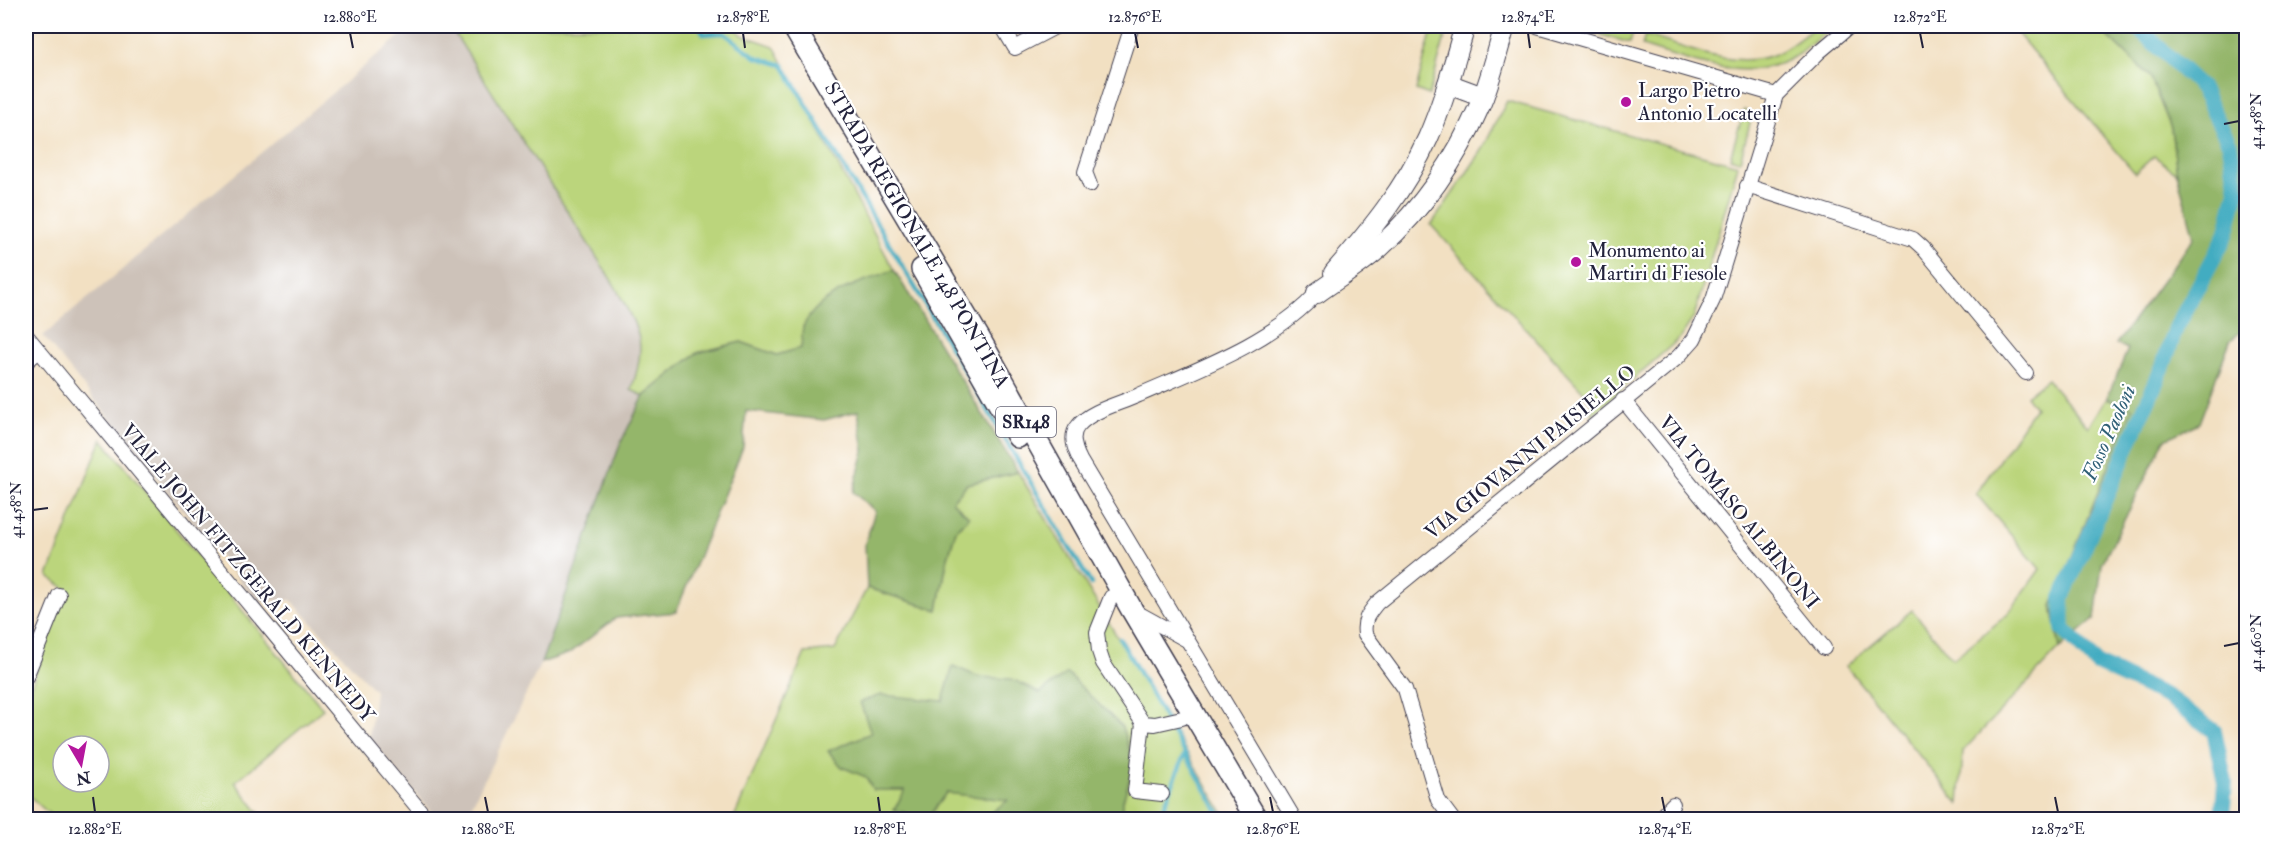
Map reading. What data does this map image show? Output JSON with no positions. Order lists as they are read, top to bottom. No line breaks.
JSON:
{"streets":{"main road":["STRADA REGIONALE 148 PONTINA","SR148"],"street":["VIA GIOVANNI PAISIELLO","VIA TOMASO ALBINONI","VIALE JOHN FITZGERALD KENNEDY"]},"crossings":[["VIA GIOVANNI PAISIELLO","VIA TOMASO ALBINONI"]],"water":["Fosso Paoloni"],"places":["Largo Pietro Antonio Locatelli","Monumento ai Martiri di Fiesole"],"north":"bottom","coordinates":["12.880°E","12.878°E","12.876°E","12.874°E","12.872°E","41.458°N","41.460°N","12.882°E"]}
